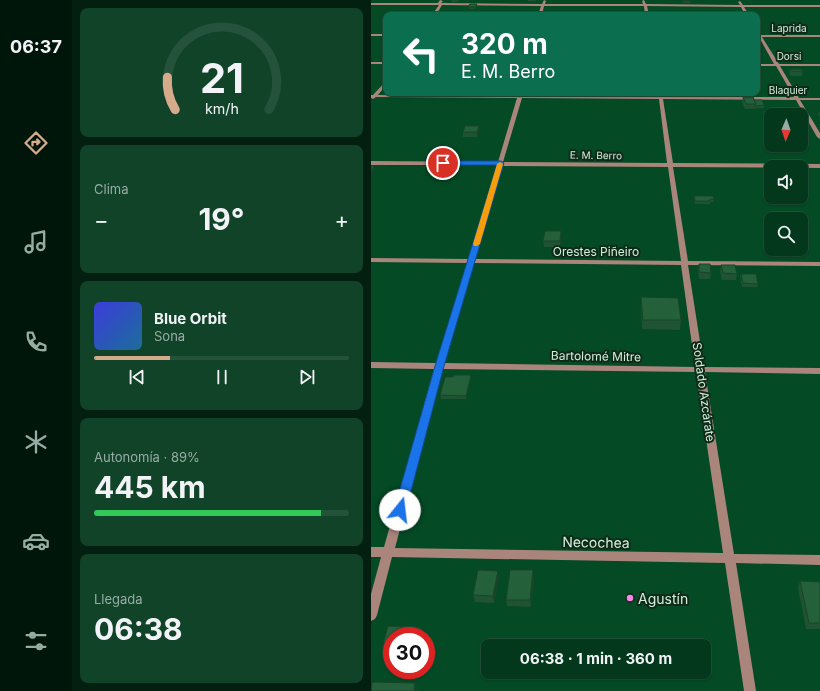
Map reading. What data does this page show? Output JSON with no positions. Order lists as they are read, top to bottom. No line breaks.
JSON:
{"streets":{"street":["Laprida","Dorsi","Blaquier","E. M. Berro","Orestes Piñeiro","Bartolomé Mitre","Soldado Azcárate","Necochea"]},"crossings":[["Blaquier","Soldado Azcárate"],["E. M. Berro","Soldado Azcárate"],["Orestes Piñeiro","Soldado Azcárate"],["Bartolomé Mitre","Soldado Azcárate"],["Soldado Azcárate","Necochea"]],"places":["Agustín"],"north":"bottom","page":{"tabs":"06:37","turn":["320 m","E. M. Berro"],"tile":["Clima",["Autonomía · 89%","445 km"],["Llegada","06:38"]],"heat":["−","19°","+"],"song":["Blue Orbit","Sona"],"limit":"30","trip":"06:38 · 1 min · 360 m","gauge":["21","km/h"]}}
